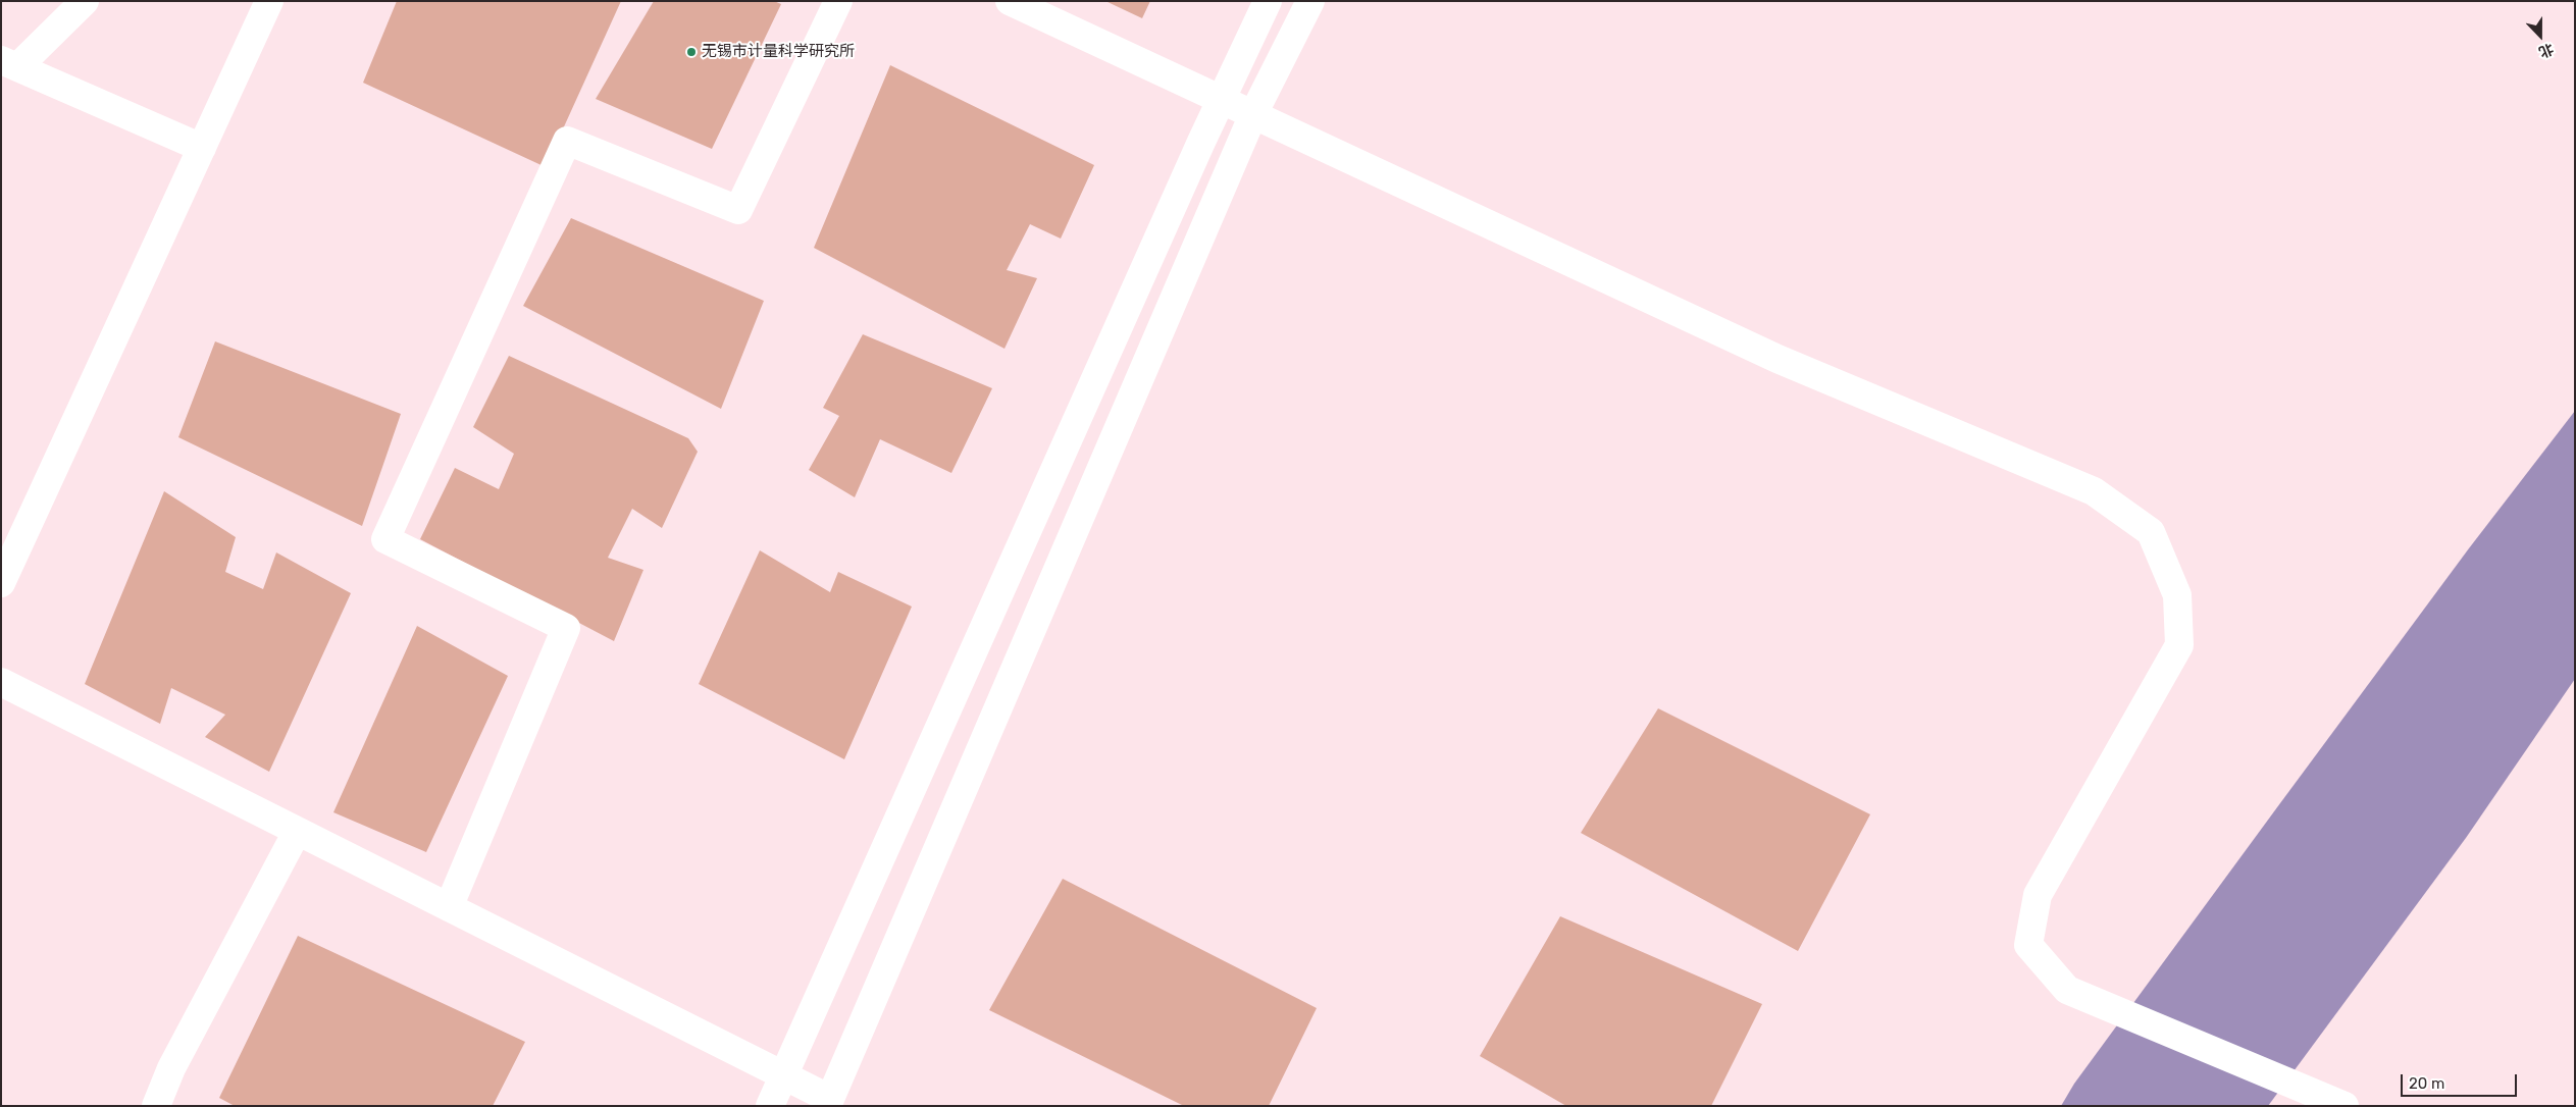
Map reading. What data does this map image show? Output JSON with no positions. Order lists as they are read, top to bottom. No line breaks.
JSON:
{"places":["无锡市计量科学研究所"],"scale_bar":"20 m","north":"bottom"}
